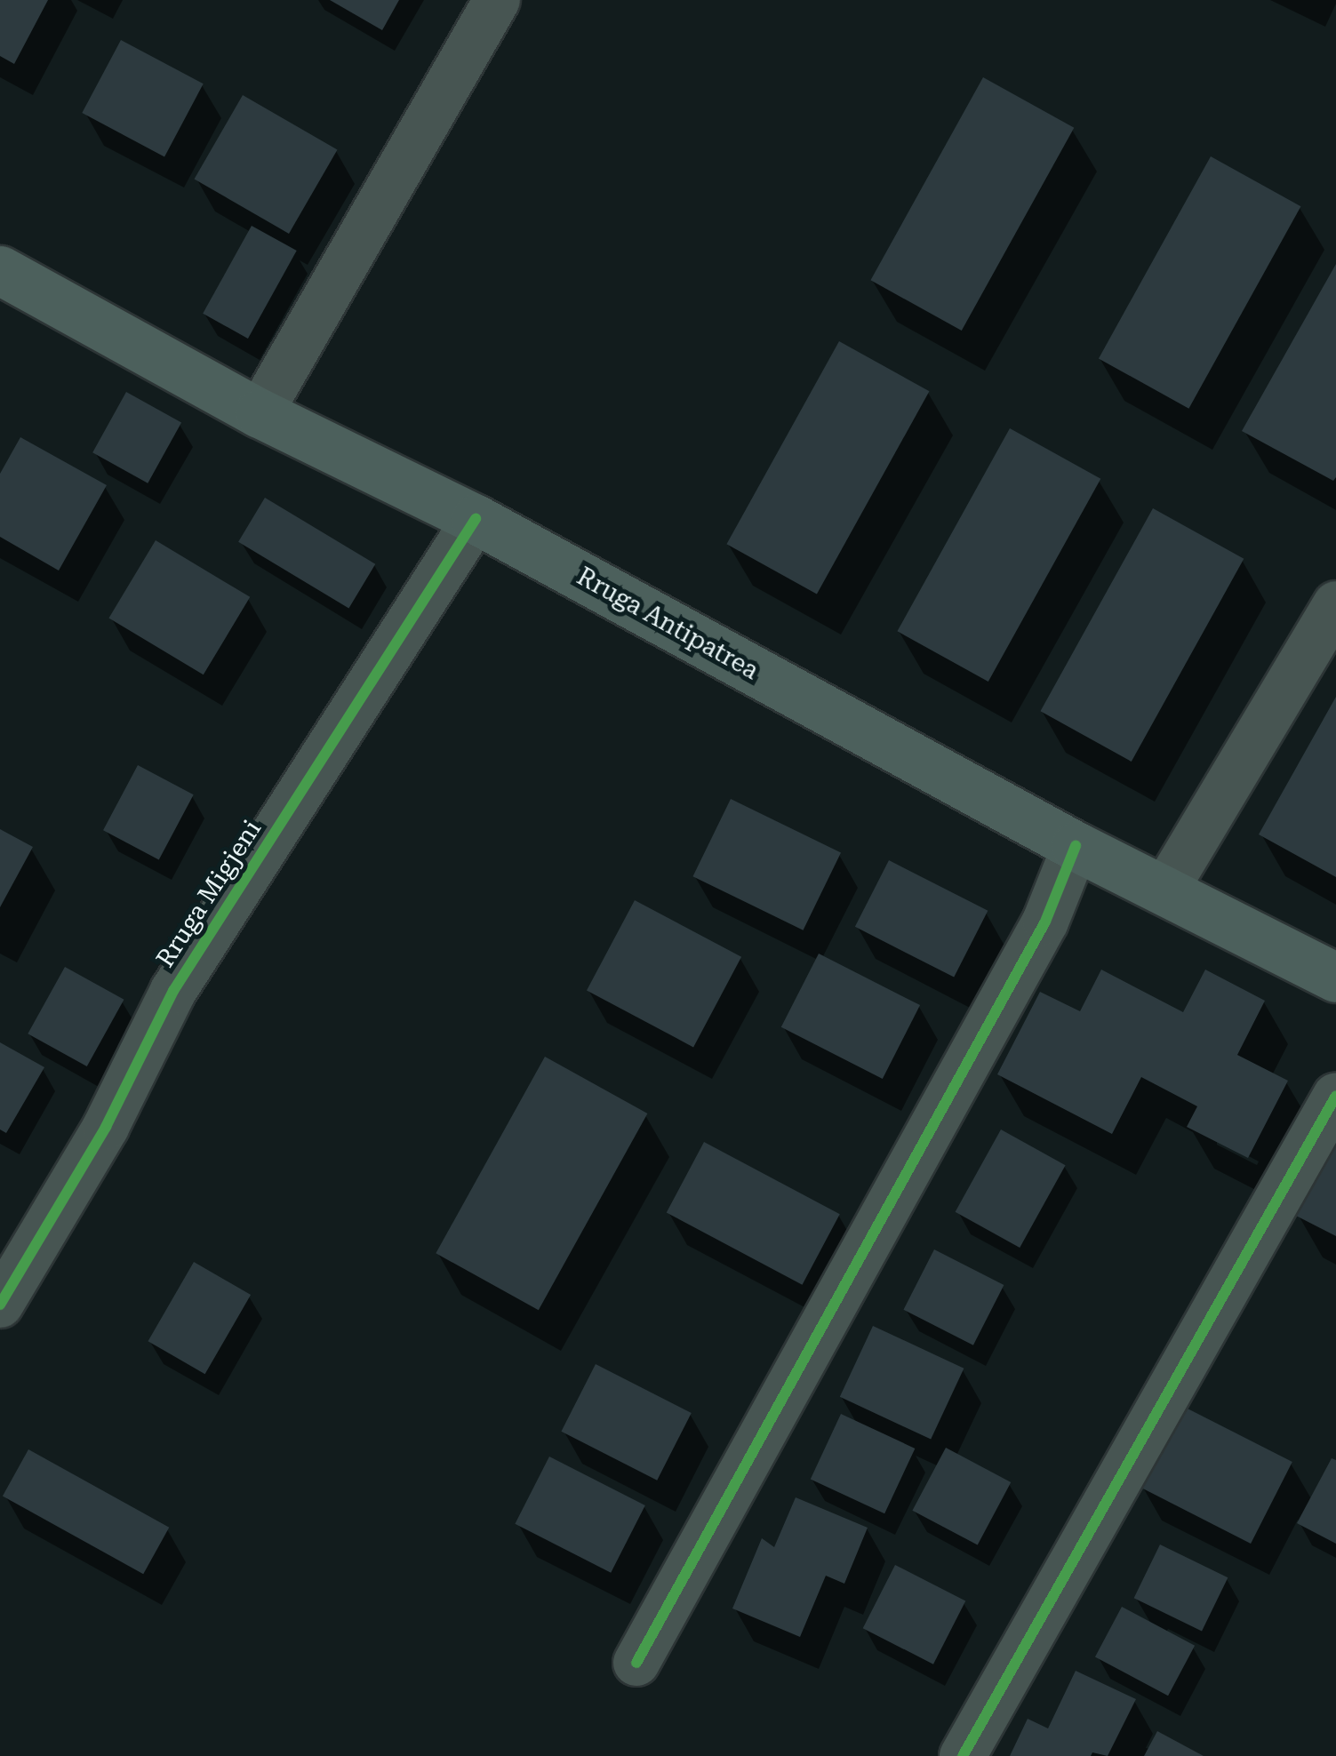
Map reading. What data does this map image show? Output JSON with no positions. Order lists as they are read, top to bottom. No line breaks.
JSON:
{"streets":{"main road":["Rruga Antipatrea"],"street":["Rruga Migjeni"]},"crossings":[["Rruga Antipatrea","Rruga Migjeni"]]}
